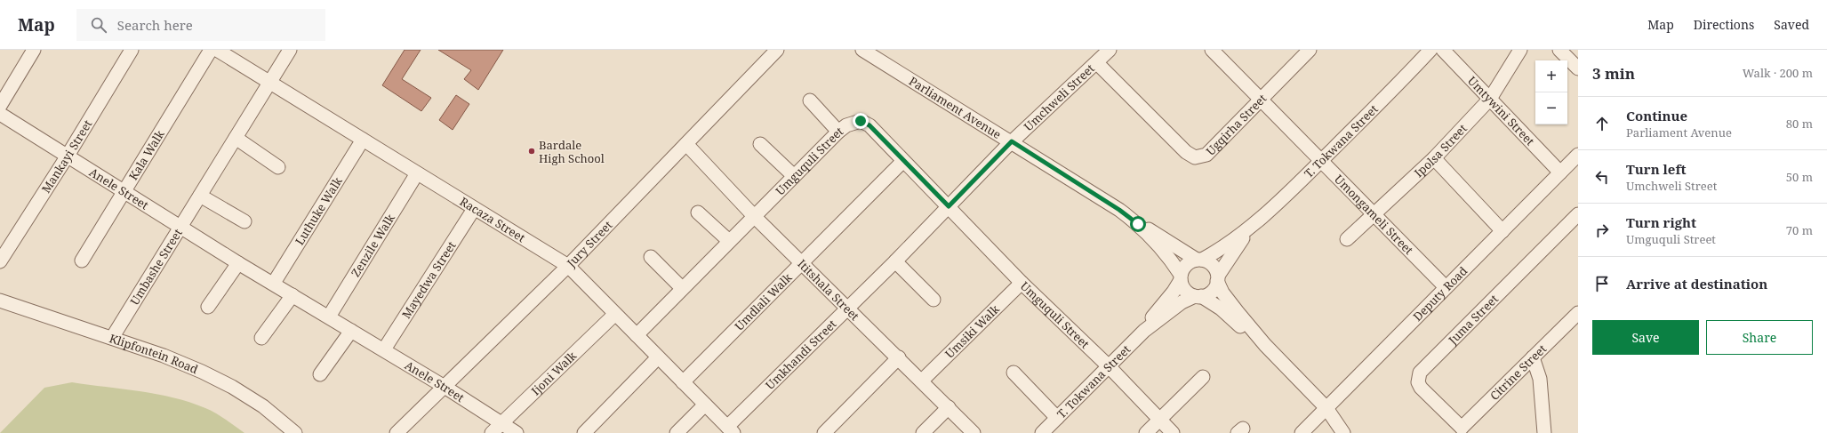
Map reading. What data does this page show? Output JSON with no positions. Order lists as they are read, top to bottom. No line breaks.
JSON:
{"streets":{"street":["Umchweli Street","Parliament Avenue","Umtywini Street","Ugqirha Street","T. Tokwana Street","Ipolsa Street","Kala Walk","Mankayi Street","Umguquli Street","Anele Street","Luthuke Walk","Umongameli Street","Racaza Street","Jury Street","Zenzile Walk","Umbashe Street","Mayedwa Street","Ititshala Street","Deputy Road","Umdlali Walk","Juma Street","Umsiki Walk","Klipfontein Road","Umkhandi Street","Citrine Street","Ijoni Walk"]},"crossings":[["Umchweli Street","Parliament Avenue"],["Umchweli Street","Ugqirha Street"],["Umchweli Street","Umguquli Street"],["Umchweli Street","Umkhandi Street"],["Parliament Avenue","T. Tokwana Street"],["Umtywini Street","Ipolsa Street"],["Umtywini Street","Deputy Road"],["Ugqirha Street","Umongameli Street"],["T. Tokwana Street","Umguquli Street"],["T. Tokwana Street","Umongameli Street"],["Ipolsa Street","Umongameli Street"],["Kala Walk","Anele Street"],["Mankayi Street","Anele Street"],["Umguquli Street","Racaza Street"],["Umguquli Street","Ititshala Street"],["Umguquli Street","Umdlali Walk"],["Umguquli Street","Umsiki Walk"],["Umguquli Street","Umkhandi Street"],["Anele Street","Luthuke Walk"],["Anele Street","Jury Street"],["Anele Street","Zenzile Walk"],["Anele Street","Umbashe Street"],["Anele Street","Mayedwa Street"],["Anele Street","Ijoni Walk"],["Luthuke Walk","Racaza Street"],["Umongameli Street","Deputy Road"],["Racaza Street","Jury Street"],["Racaza Street","Zenzile Walk"],["Racaza Street","Umbashe Street"],["Racaza Street","Mayedwa Street"],["Racaza Street","Umdlali Walk"],["Racaza Street","Umkhandi Street"],["Racaza Street","Ijoni Walk"],["Jury Street","Ititshala Street"],["Umbashe Street","Klipfontein Road"],["Ititshala Street","Umdlali Walk"],["Ititshala Street","Umsiki Walk"],["Ititshala Street","Umkhandi Street"],["Juma Street","Citrine Street"]],"places":["Bardale High School"],"page":{"header":"Map","search":"Search here","nav":["Map","Directions","Saved"],"heading":["3 min","Walk · 200 m"],"map_buttons":["+","−"],"list":[["Continue","Parliament Avenue","80 m"],["Turn left","Umchweli Street","50 m"],["Turn right","Umguquli Street","70 m"],"Arrive at destination"],"buttons":["Save","Share"]}}
